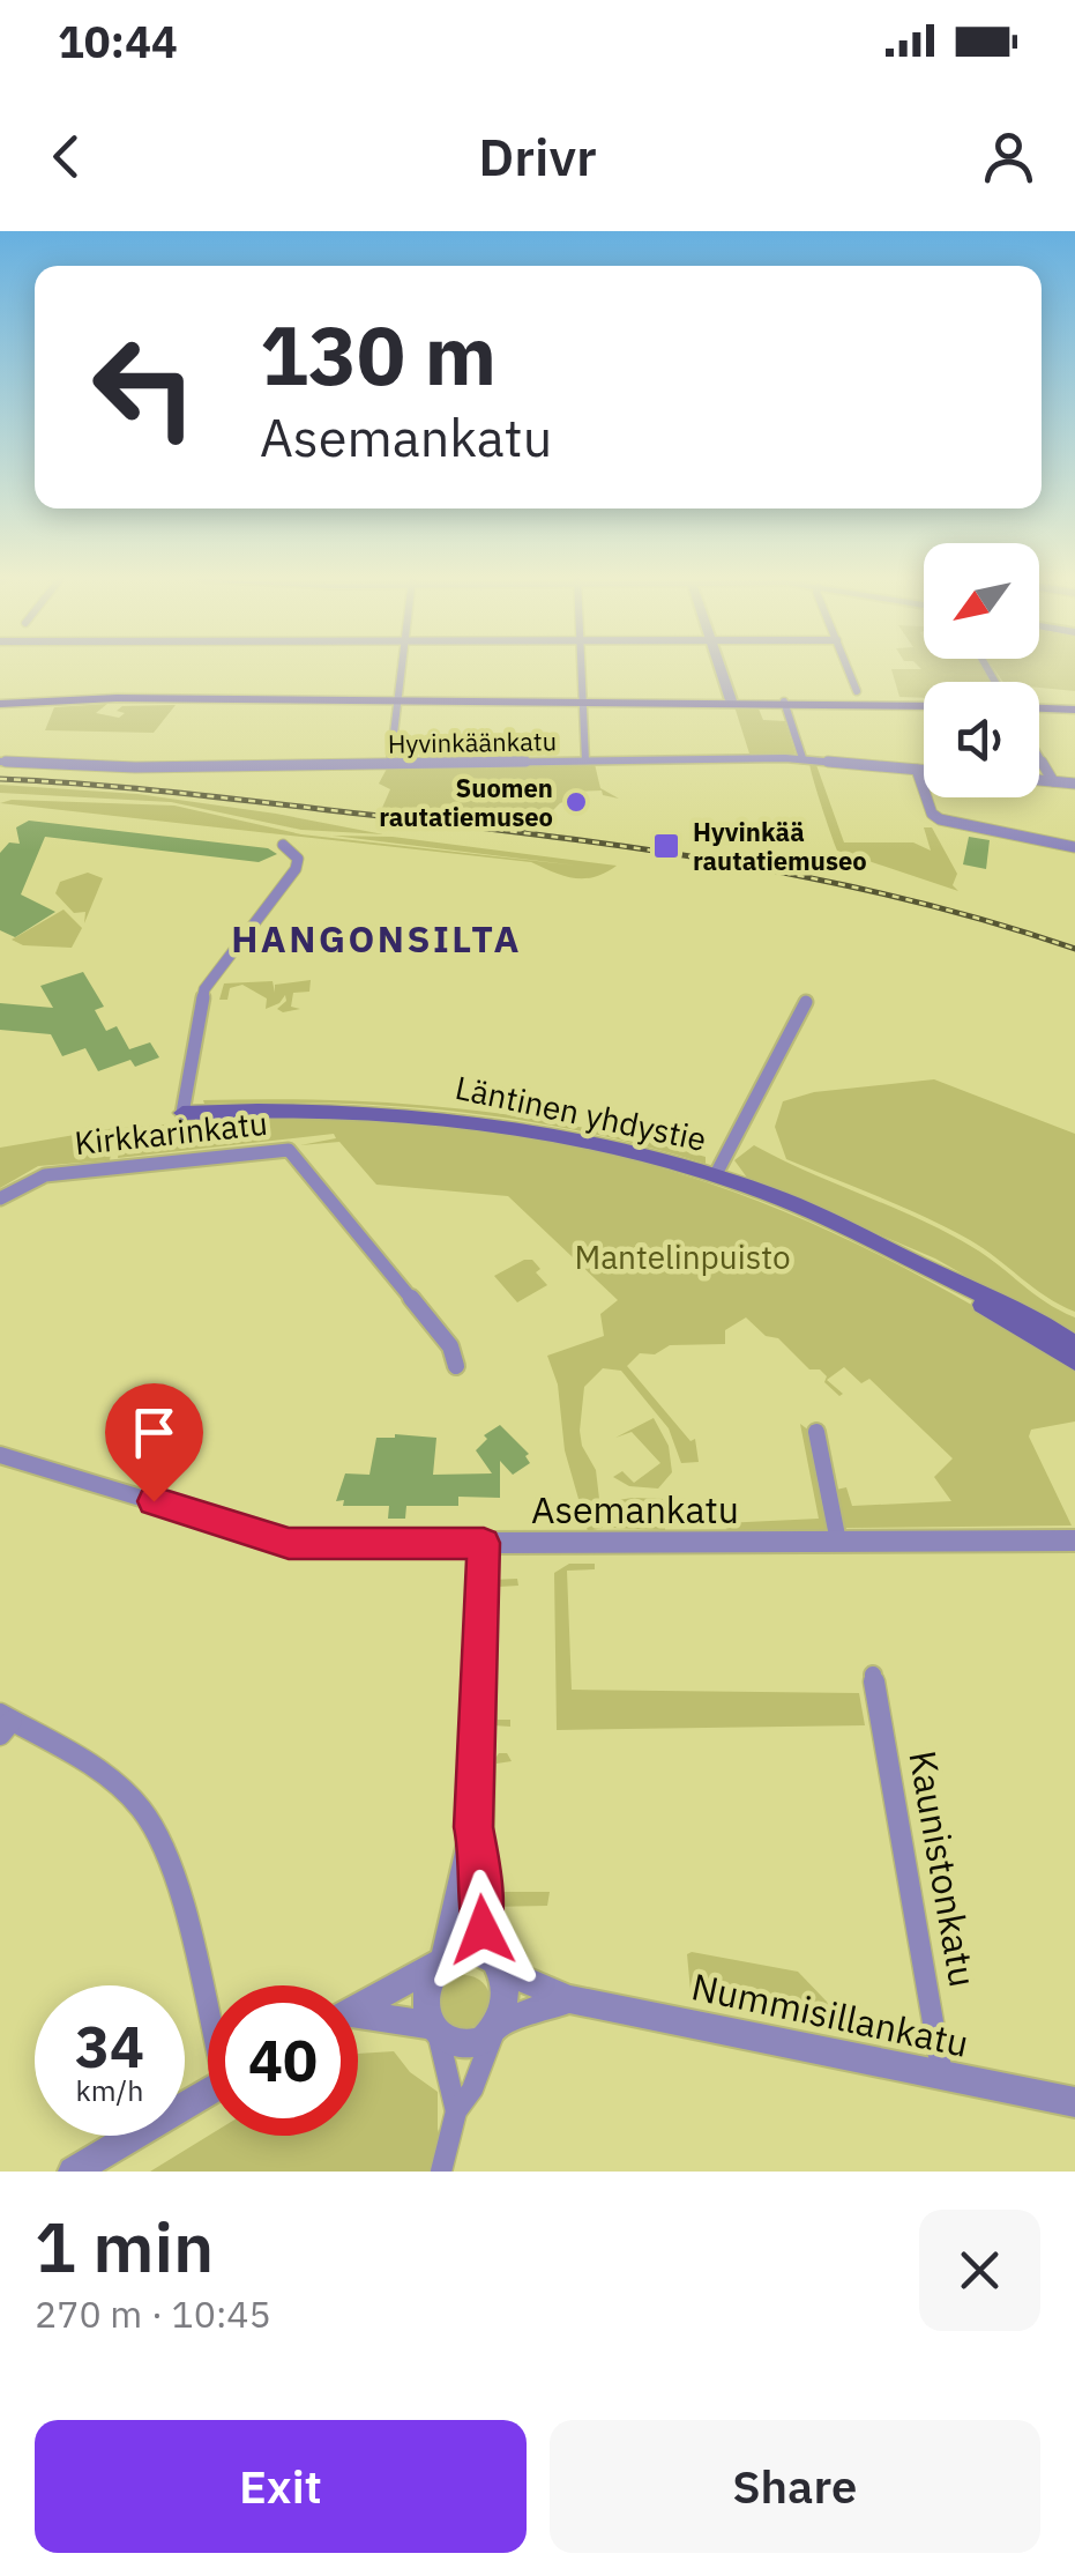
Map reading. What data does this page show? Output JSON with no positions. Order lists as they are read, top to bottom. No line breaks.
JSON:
{"streets":{"main road":["Läntinen yhdystie"],"street":["Hyvinkäänkatu","Kirkkarinkatu","Asemankatu","Kaunistonkatu","Nummisillankatu"]},"crossings":[["Kaunistonkatu","Nummisillankatu"]],"districts":["HANGONSILTA"],"parks":["Mantelinpuisto"],"places":{"other":["Suomen rautatiemuseo"],"transit":["Hyvinkää rautatiemuseo"]},"north":"bottom left","page":{"status":"10:44","header":"Drivr","turn":["130 m","Asemankatu"],"speed":"34 km/h","limit":"40","heading":["1 min","270 m · 10:45"],"buttons":["Exit","Share"]}}
